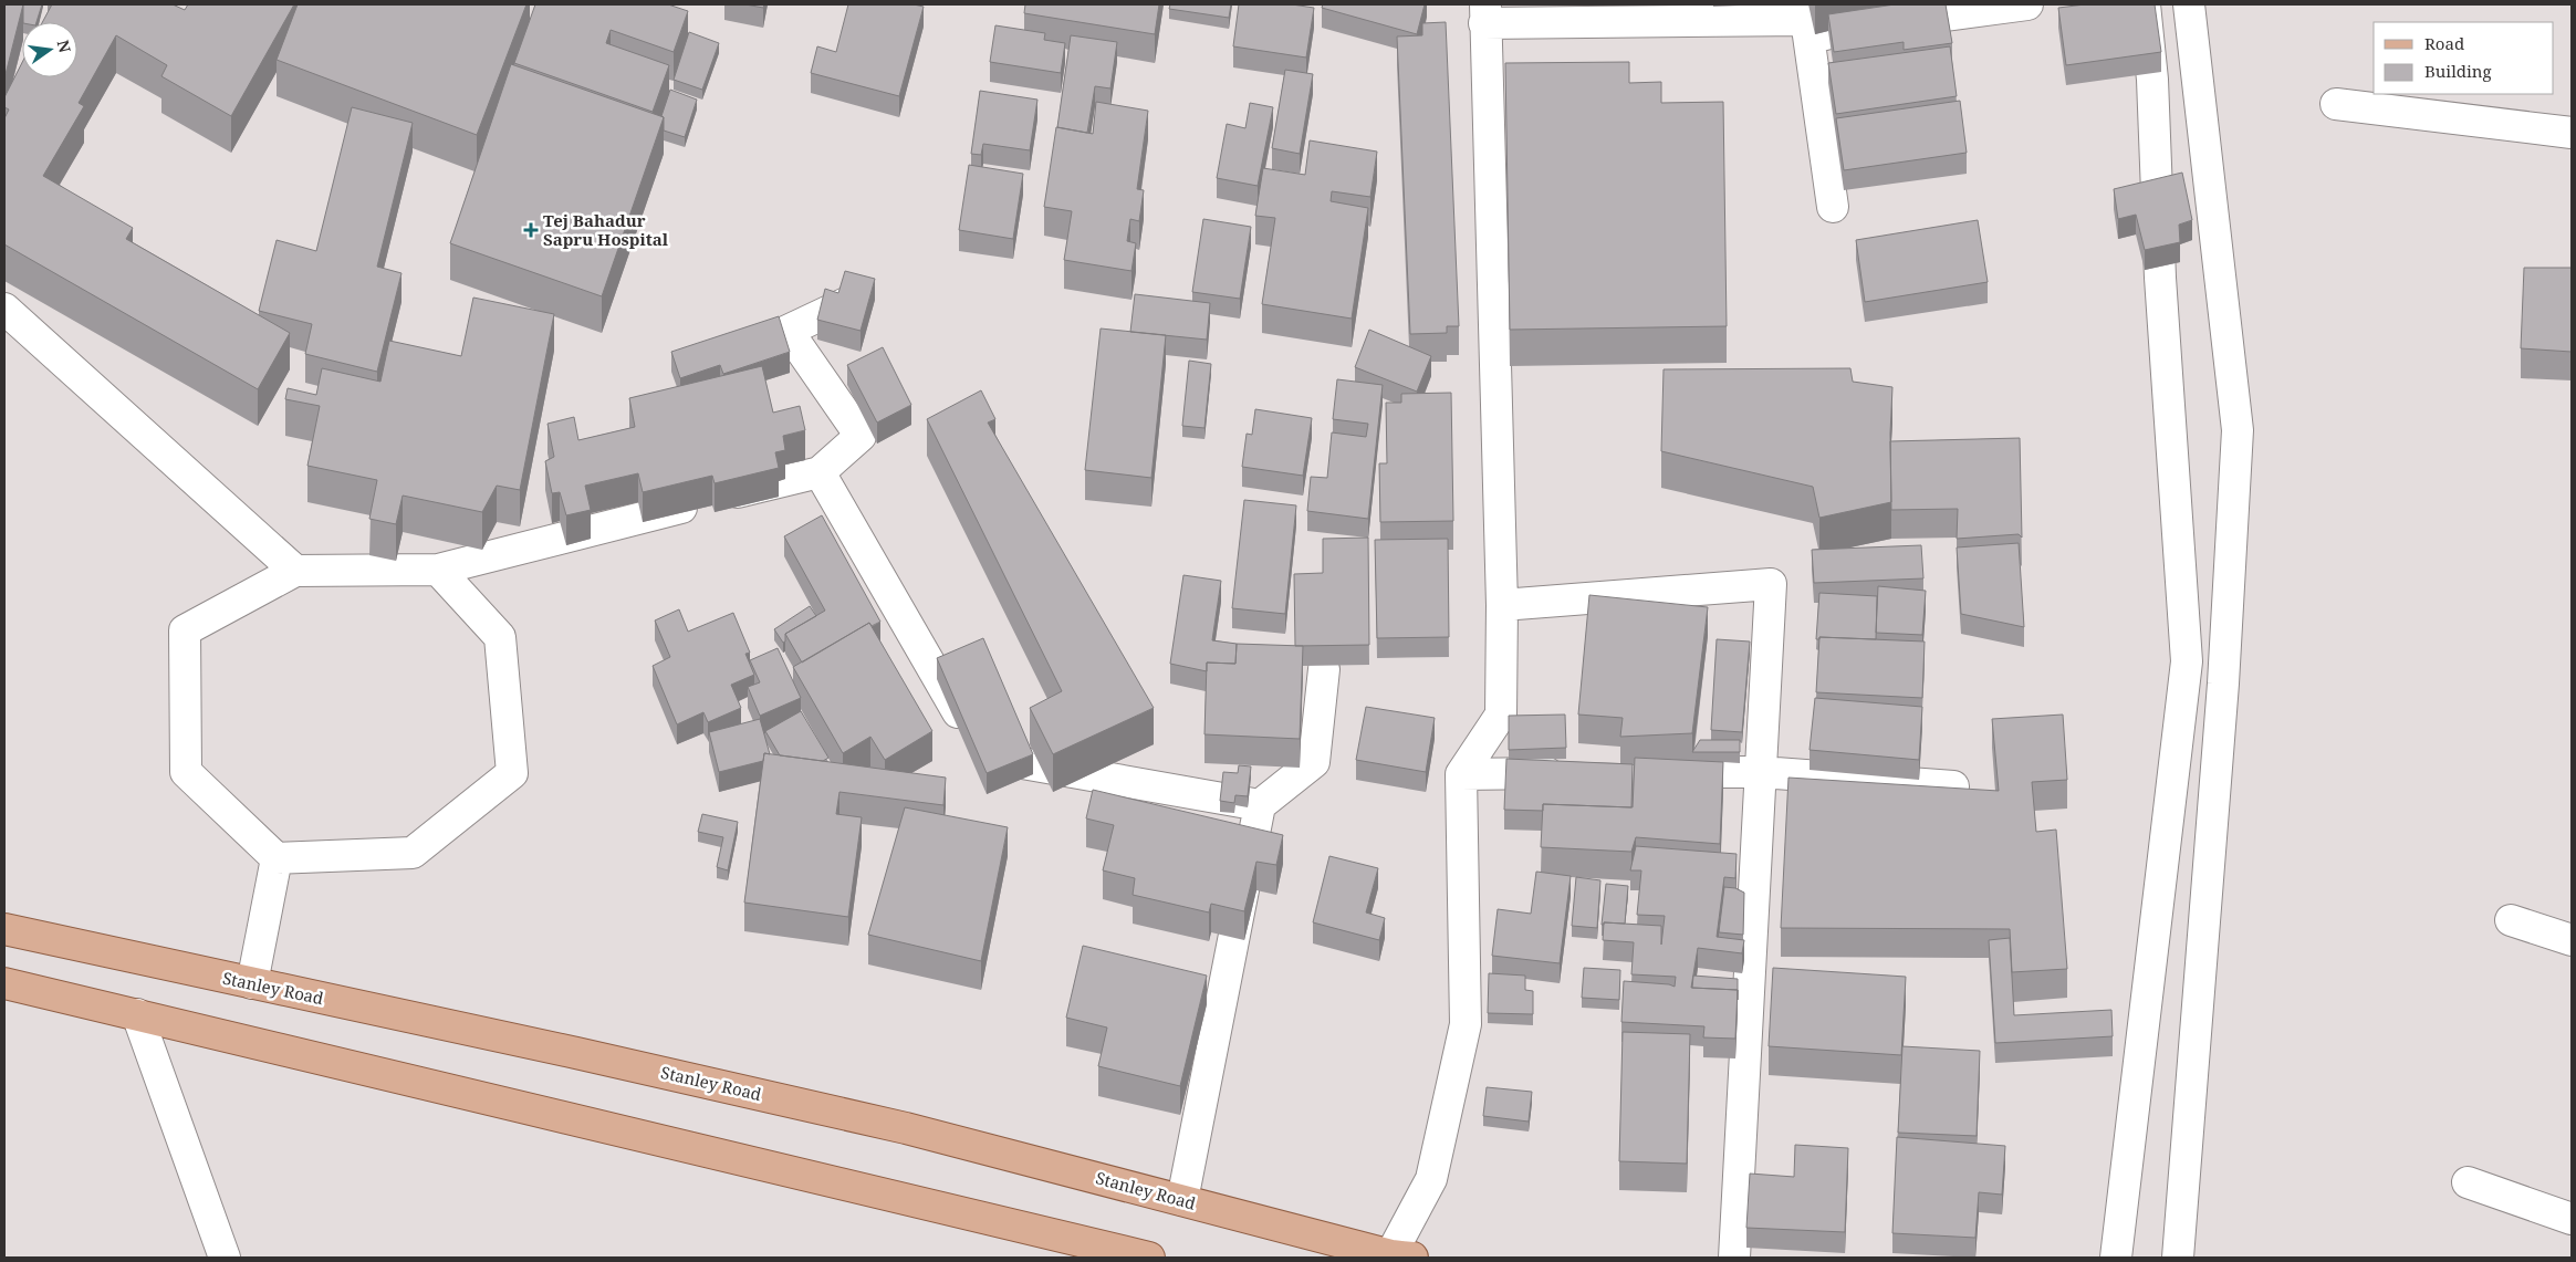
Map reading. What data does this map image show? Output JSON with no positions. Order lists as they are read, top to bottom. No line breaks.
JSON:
{"streets":{"main road":["Stanley Road"]},"places":{"health":["Tej Bahadur Sapru Hospital"]},"legend":["Road","Building"],"north":"right"}
